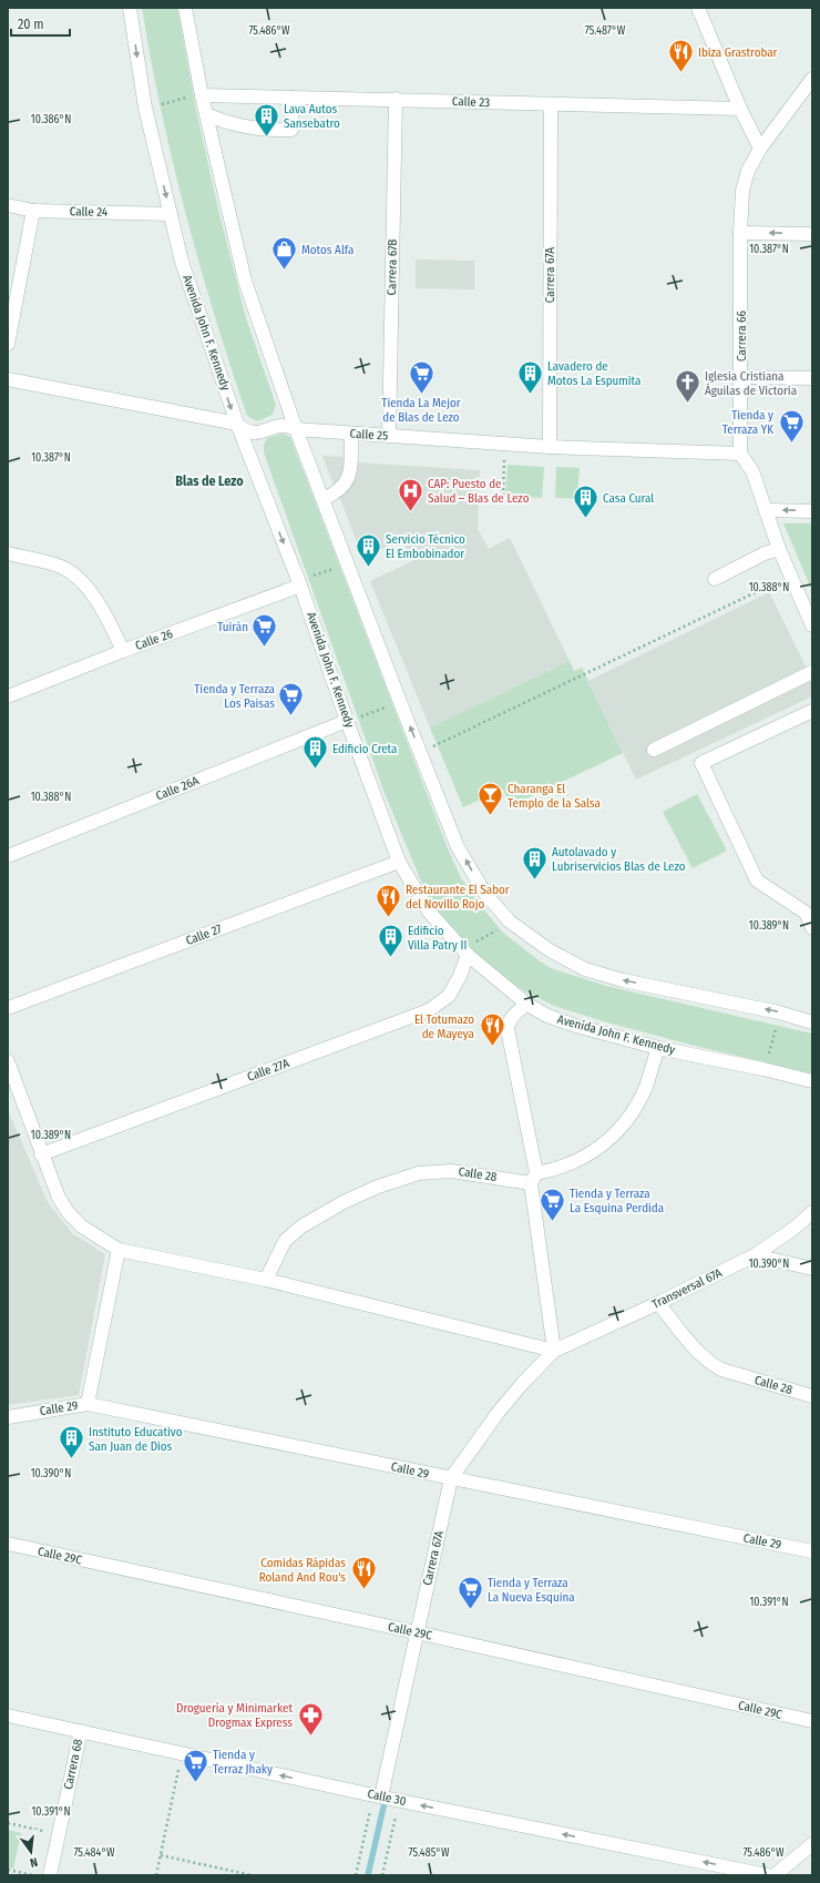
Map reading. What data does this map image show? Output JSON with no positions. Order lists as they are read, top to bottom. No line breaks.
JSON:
{"streets":{"street":["Calle 23","Calle 24","Carrera 67B","Carrera 67A","Avenida John F. Kennedy","Carrera 66","Calle 25","Calle 26","Calle 26A","Calle 27","Calle 27A","Calle 28","Transversal 67A","Calle 29","Calle 29C","Carrera 68","Calle 30"]},"crossings":[["Calle 23","Carrera 67B"],["Calle 23","Carrera 67A"],["Calle 24","Avenida John F. Kennedy"],["Carrera 67B","Calle 25"],["Carrera 67A","Calle 25"],["Carrera 67A","Transversal 67A"],["Carrera 67A","Calle 29"],["Carrera 67A","Calle 29C"],["Carrera 67A","Calle 30"],["Avenida John F. Kennedy","Calle 25"],["Avenida John F. Kennedy","Calle 26"],["Avenida John F. Kennedy","Calle 26A"],["Avenida John F. Kennedy","Calle 27"],["Avenida John F. Kennedy","Calle 27A"],["Avenida John F. Kennedy","Calle 28"],["Carrera 66","Calle 25"],["Calle 28","Transversal 67A"],["Carrera 68","Calle 30"]],"one_way":["Calle 30"],"districts":["Blas de Lezo"],"places":{"restaurant":["Ibiza Grastrobar","Restaurante El Sabor del Novillo Rojo","El Totumazo de Mayeya","Comidas Rápidas Roland And Rou's"],"building":["Lava Autos Sansebatro","Lavadero de Motos La Espumita","Casa Cural","Servicio Técnico El Embobinador","Edificio Creta","Autolavado y Lubriservicios Blas de Lezo","Edificio Villa Patry II","Instituto Educativo San Juan de Dios"],"shop":["Motos Alfa"],"supermarket":["Tienda La Mejor de Blas de Lezo","Tienda y Terraza YK","Tuirán","Tienda y Terraza Los Paisas","Tienda y Terraza La Esquina Perdida","Tienda y Terraza La Nueva Esquina","Tienda y Terraz Jhaky"],"church":["Iglesia Cristiana Águilas de Victoria"],"hospital":["CAP: Puesto de Salud ‒ Blas de Lezo"],"bar":["Charanga El Templo de la Salsa"],"pharmacy":["Droguería y Minimarket Drogmax Express"]},"scale_bar":"20 m","north":"bottom","coordinates":["75.486°W","75.487°W","10.386°N","10.387°N","10.388°N","10.389°N","10.390°N","10.391°N","75.484°W","75.485°W"]}
